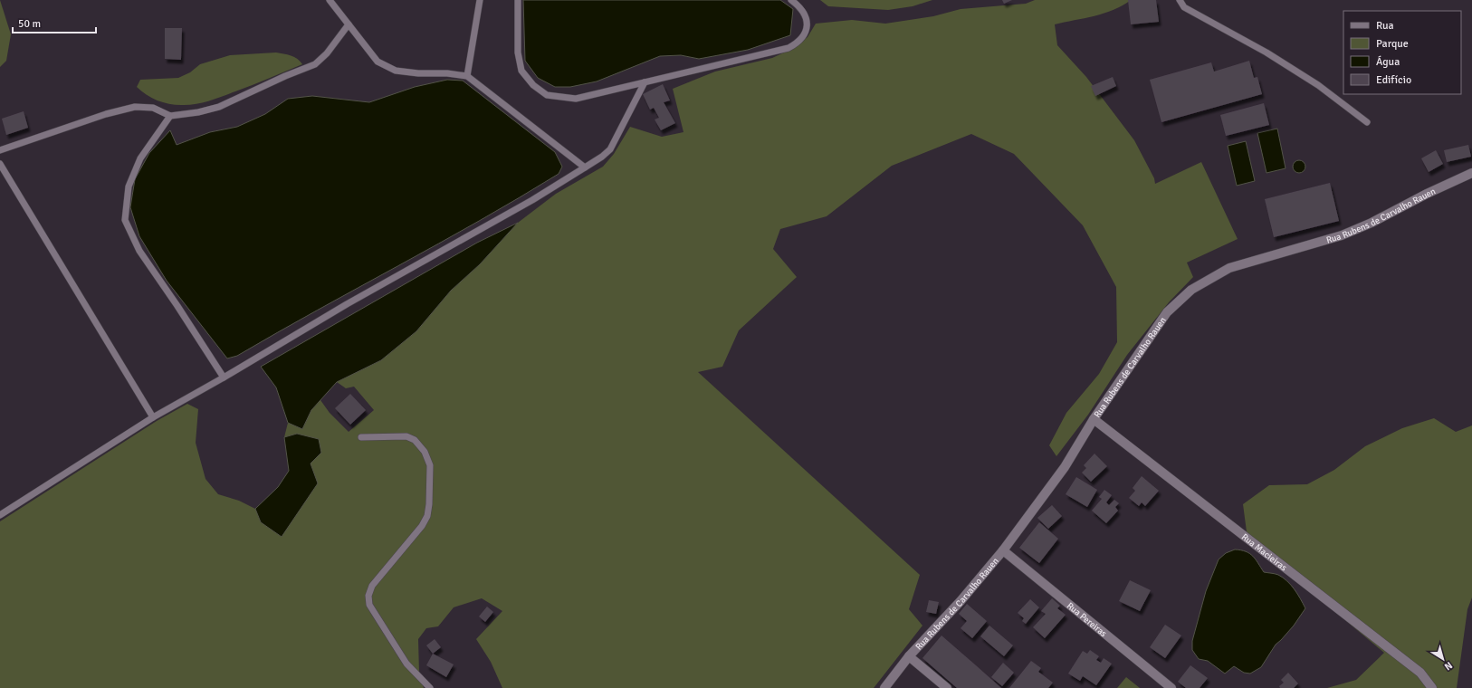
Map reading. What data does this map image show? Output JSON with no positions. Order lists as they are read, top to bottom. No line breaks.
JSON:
{"streets":{"street":["Rua Rubens de Carvalho Rauen","Rua Macieiras","Rua Pereiras"]},"crossings":[["Rua Rubens de Carvalho Rauen","Rua Macieiras"],["Rua Rubens de Carvalho Rauen","Rua Pereiras"]],"legend":["Rua","Parque","Água","Edifício"],"scale_bar":"50 m","north":"bottom right"}
